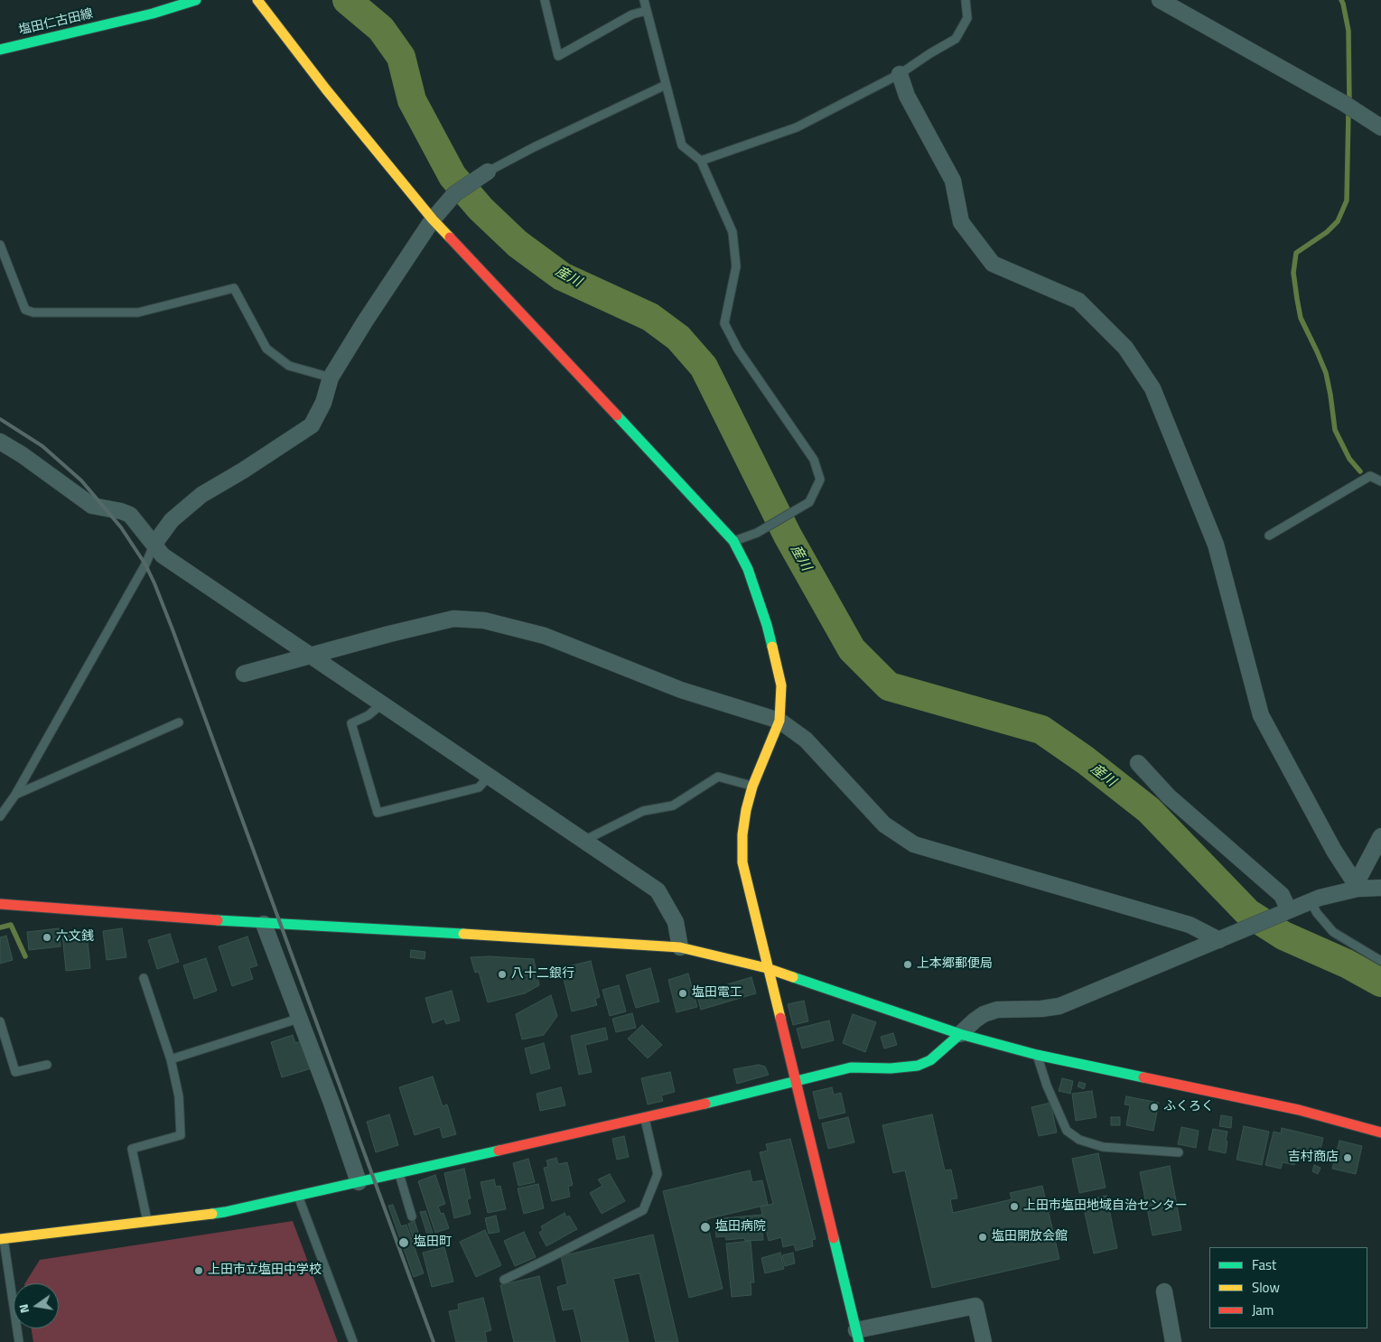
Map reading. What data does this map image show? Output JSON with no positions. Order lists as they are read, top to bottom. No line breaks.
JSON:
{"streets":{"street":["塩田仁古田線"]},"water":["産川"],"places":["六文銭","上本郷郵便局","八十二銀行","塩田電工","ふくろく","吉村商店","上田市塩田地域自治センター","塩田病院","塩田開放会館","塩田町","上田市立塩田中学校"],"legend":["Fast","Slow","Jam"],"north":"left"}
